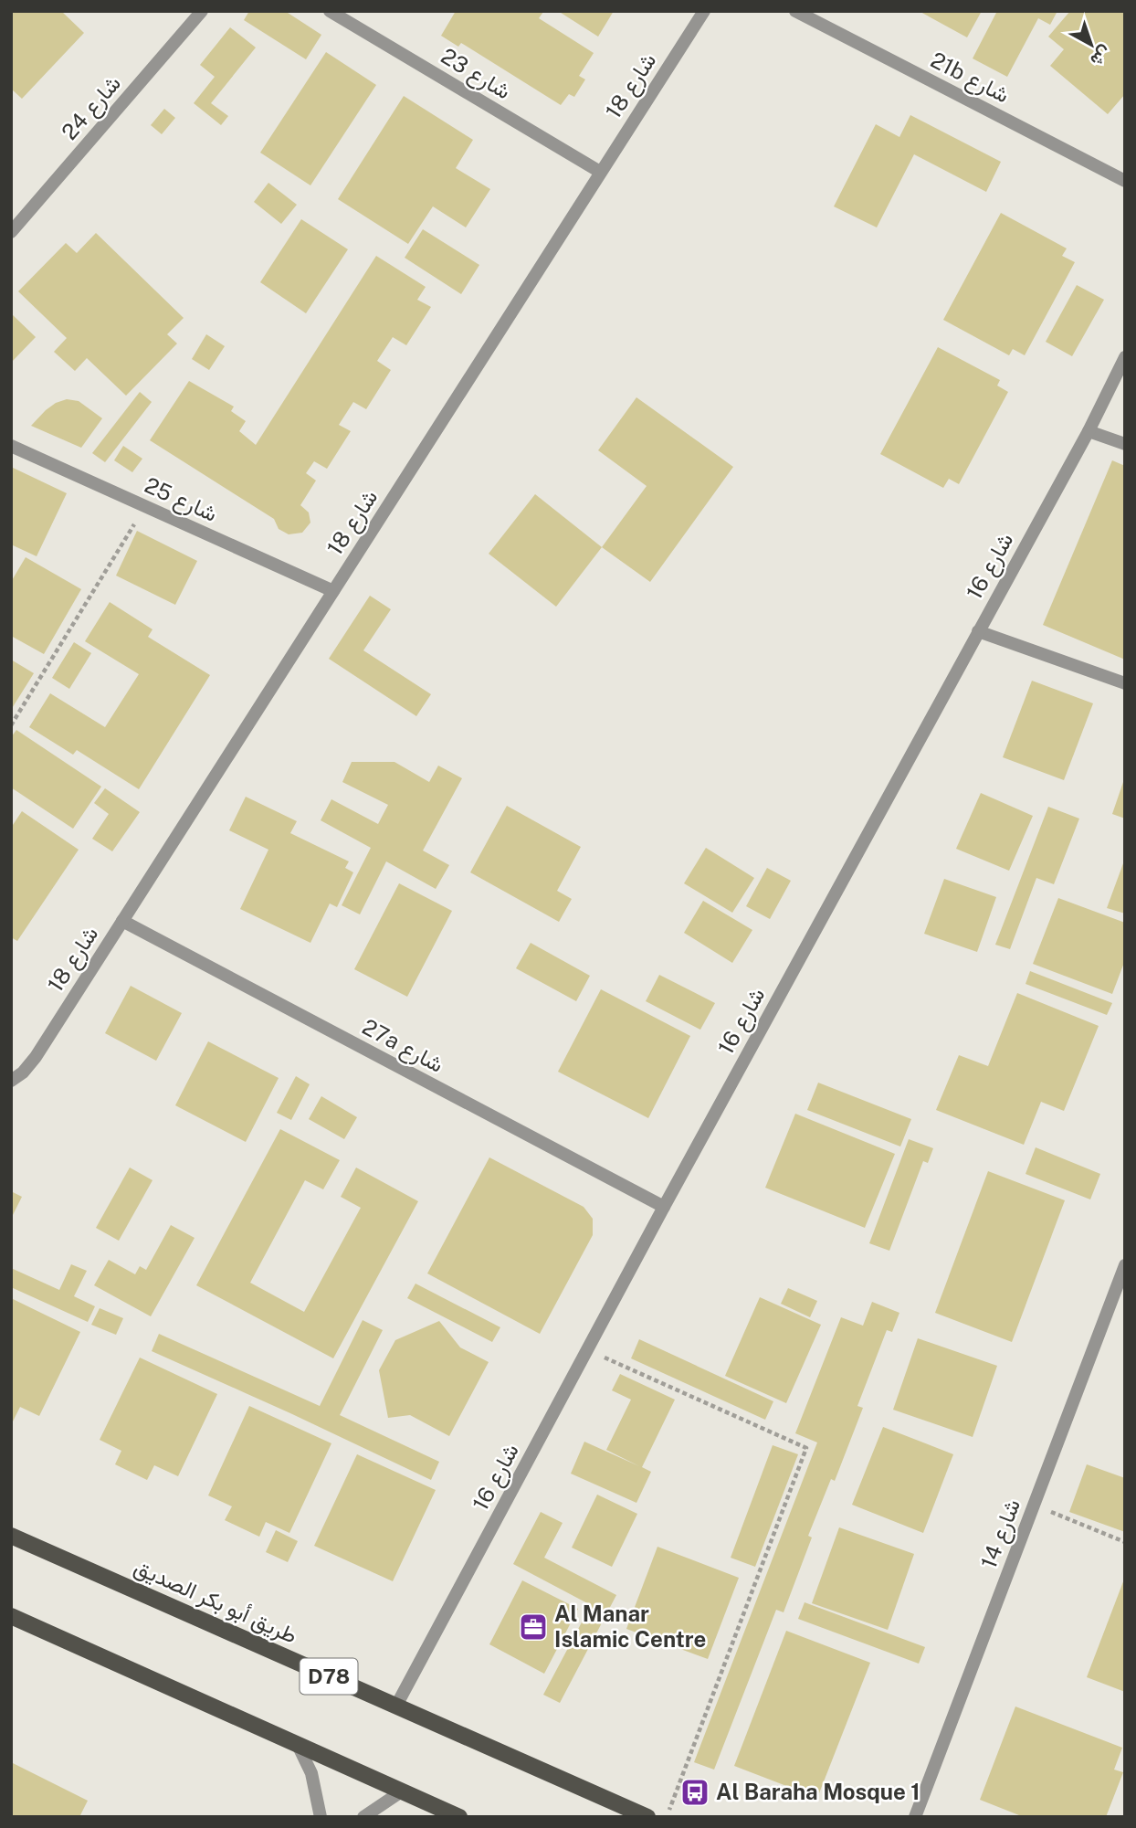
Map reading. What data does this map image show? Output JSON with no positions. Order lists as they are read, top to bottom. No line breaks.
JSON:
{"streets":{"main road":["طريق أبو بكر الصديق","D78"],"street":["شارع 23","21b شارع","شارع 18","شارع 24","شارع 25","شارع 16","27a شارع","شارع 14"]},"crossings":[["شارع 23","شارع 18"],["شارع 18","شارع 25"],["شارع 18","27a شارع"],["شارع 16","27a شارع"],["شارع 16","طريق أبو بكر الصديق"]],"places":{"office":["Al Manar Islamic Centre"],"bus stop":["Al Baraha Mosque 1"]},"north":"bottom right"}
